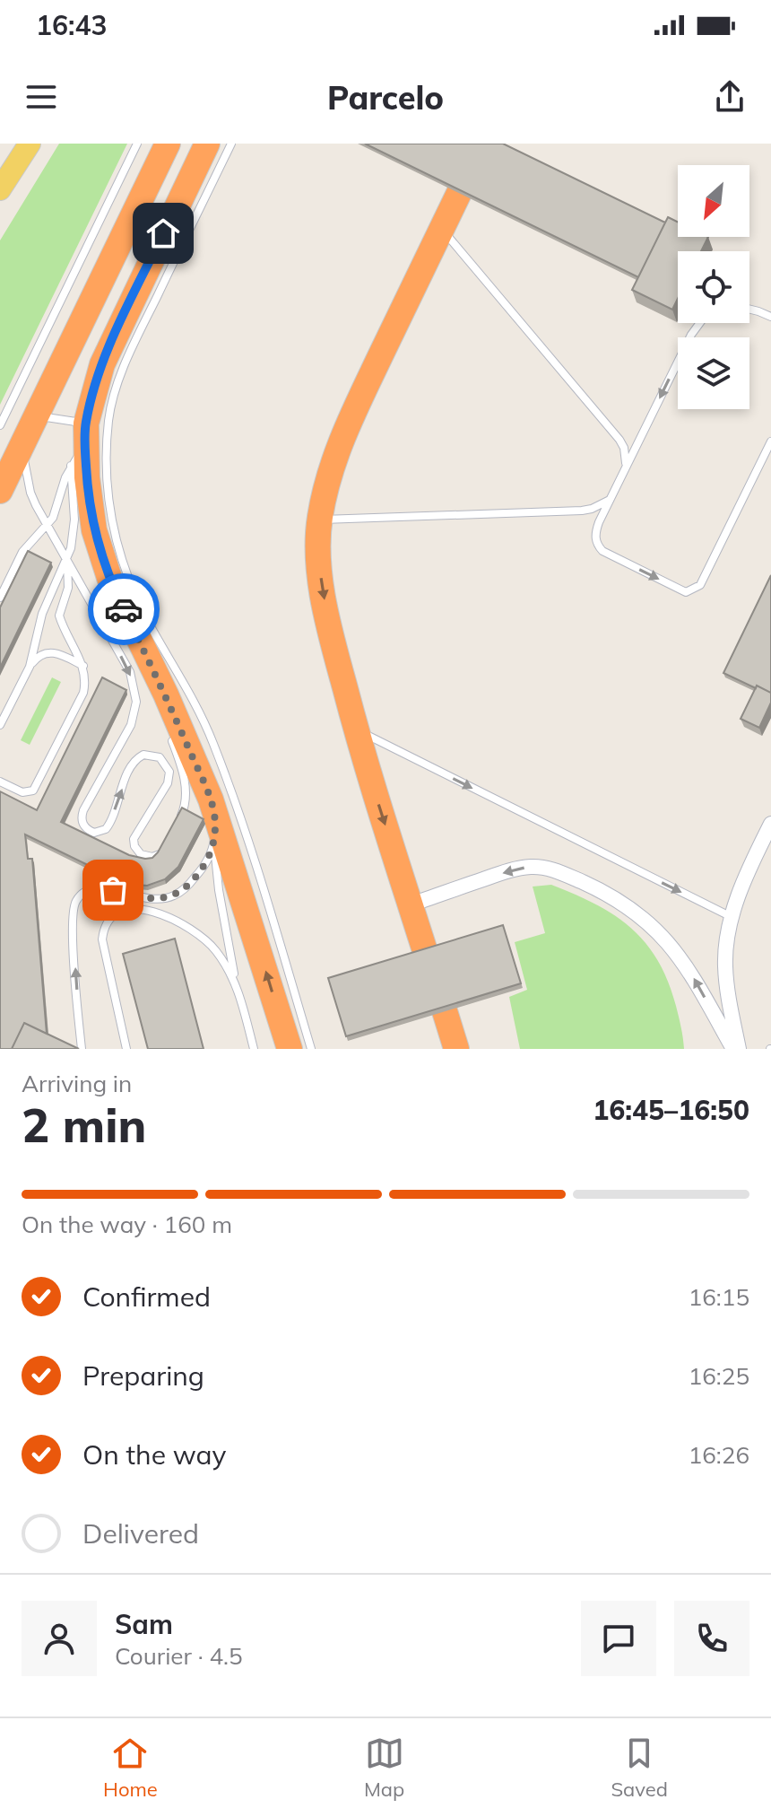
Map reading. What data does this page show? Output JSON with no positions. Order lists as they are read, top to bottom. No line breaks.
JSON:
{"north":"bottom left","page":{"status":"16:43","header":"Parcelo","heading":["2 min","Arriving in","16:45–16:50"],"panel":["Sam","Courier · 4.5"],"bar":"On the way · 160 m","list":[["Confirmed","16:15"],["Preparing","16:25"],["On the way","16:26"],"Delivered"],"tabs":["Home","Map","Saved"]}}
